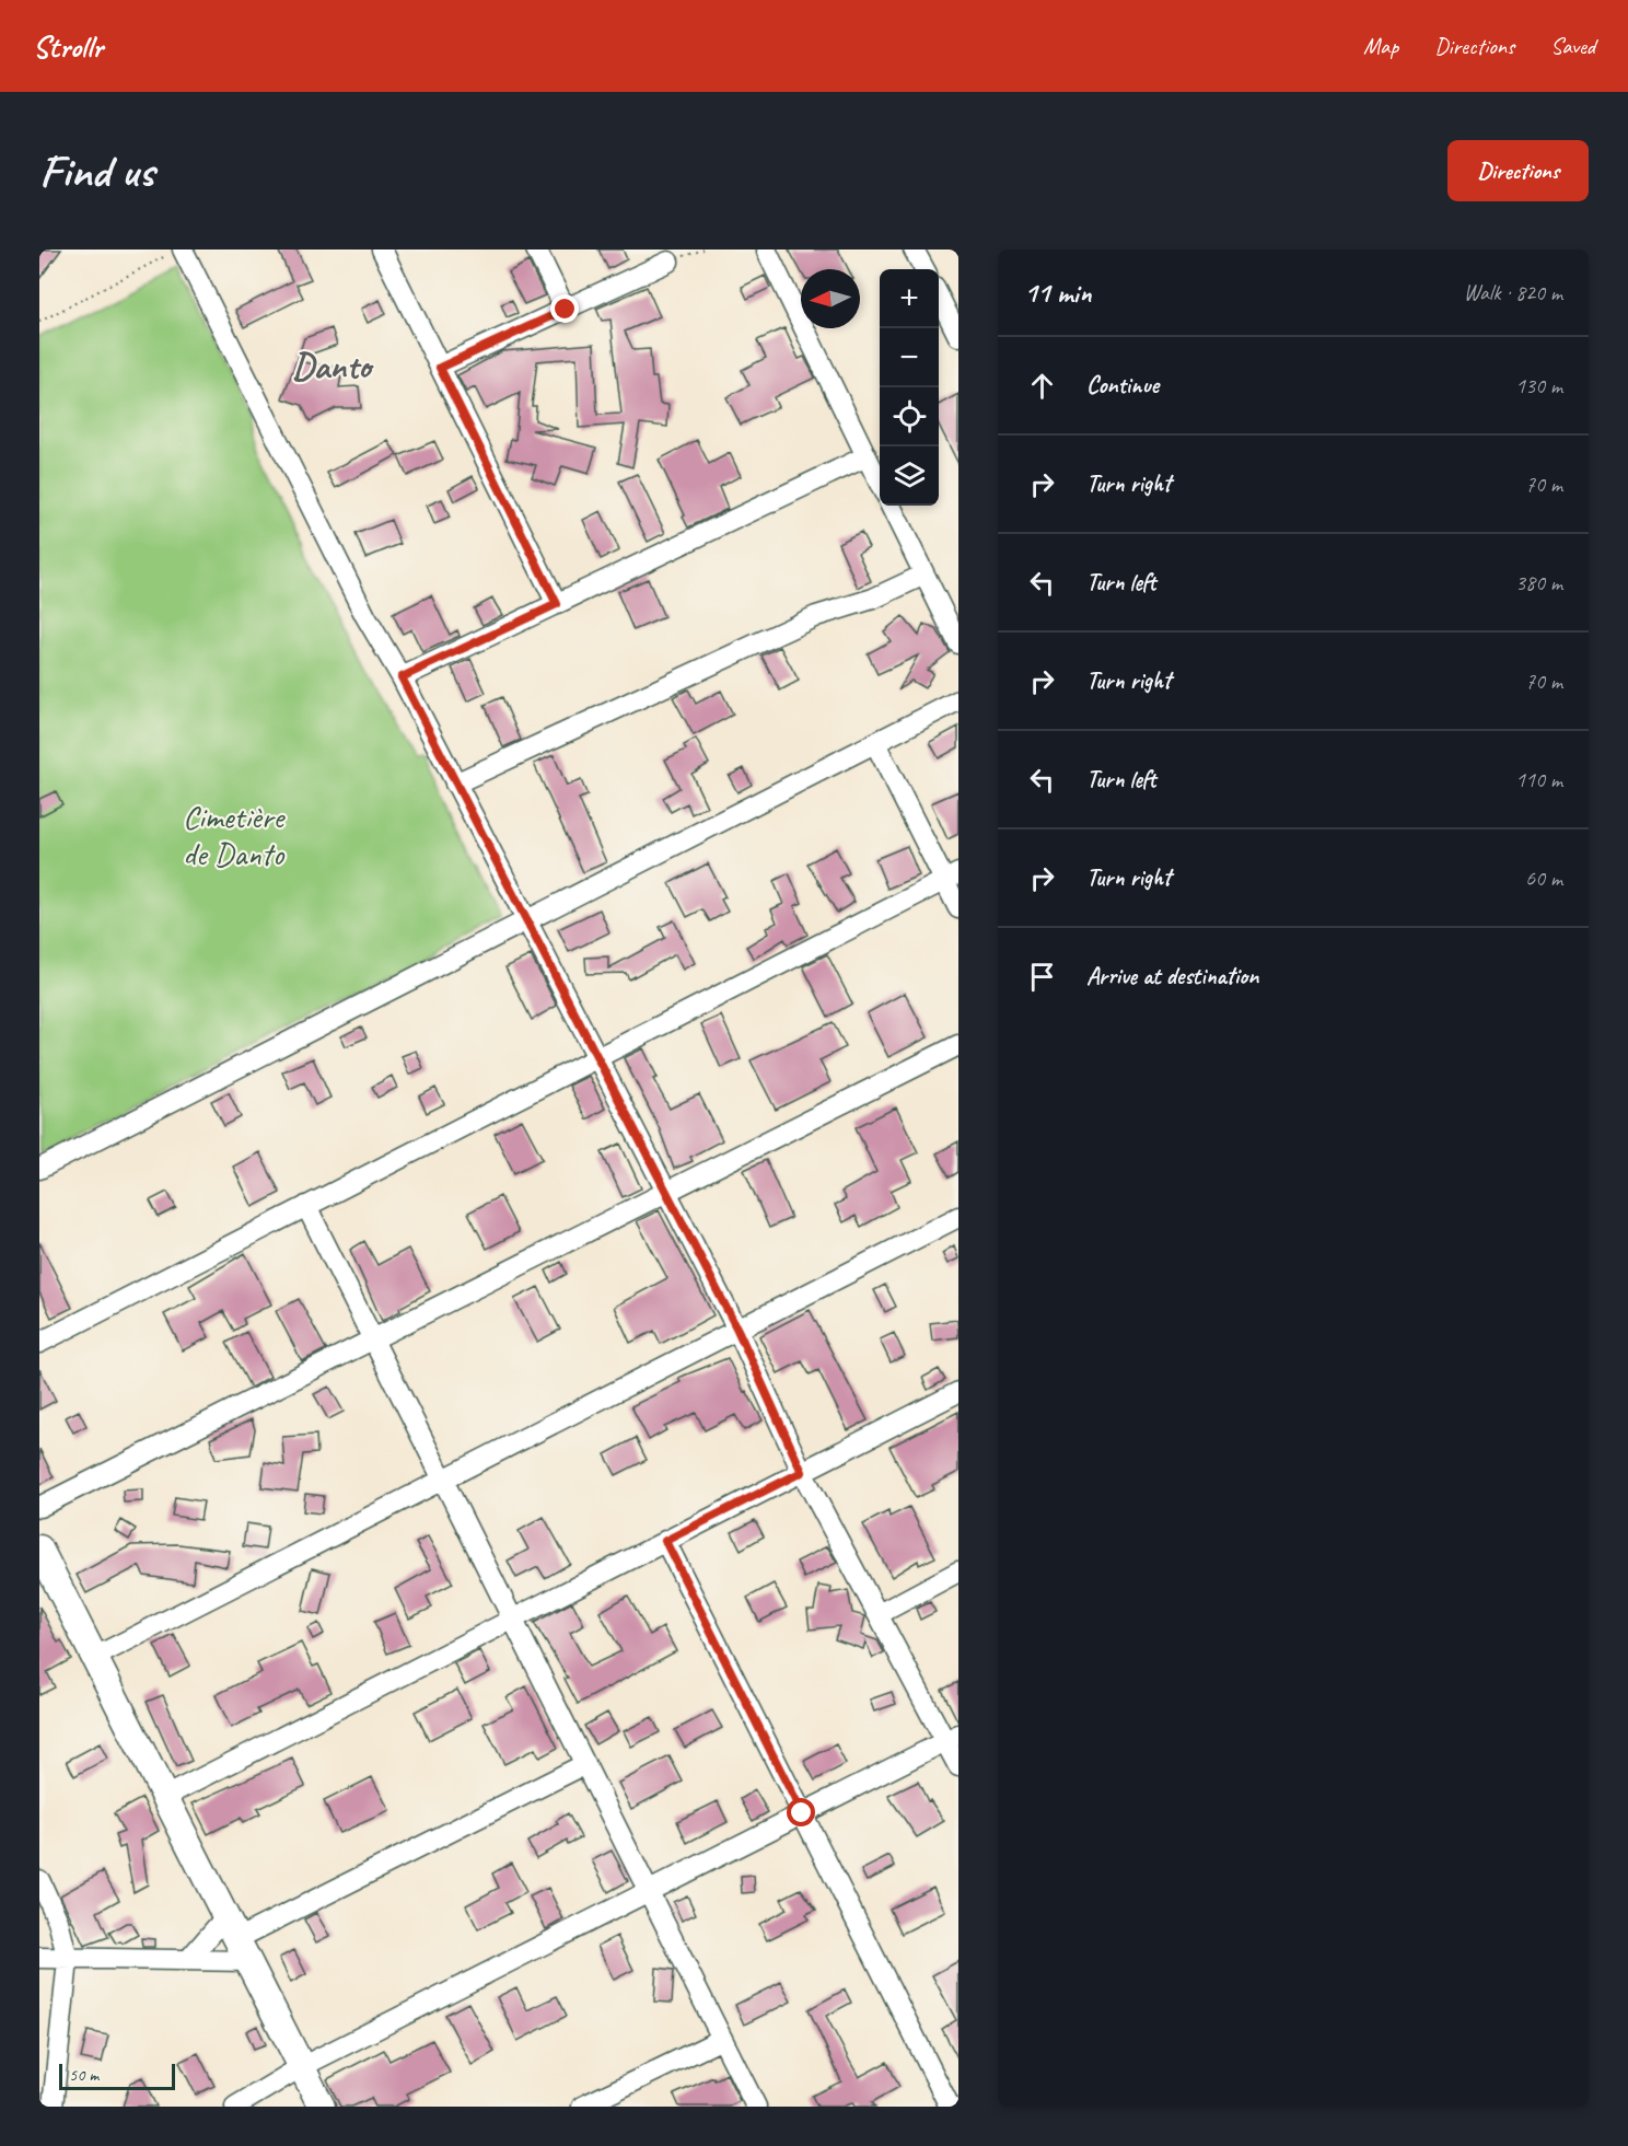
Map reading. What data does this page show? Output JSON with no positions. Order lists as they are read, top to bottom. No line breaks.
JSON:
{"districts":["Danto"],"parks":["Cimetière de Danto"],"scale_bar":"50 m","north":"left","page":{"header":"Strollr","nav":["Map","Directions","Saved"],"buttons":"Directions","title":"Find us","heading":["11 min","Walk · 820 m"],"map_buttons":["+","−"],"list":[["Continue","130 m"],["Turn right","70 m"],["Turn left","380 m"],["Turn right","70 m"],["Turn left","110 m"],["Turn right","60 m"],"Arrive at destination"],"scale":"50 m"}}
